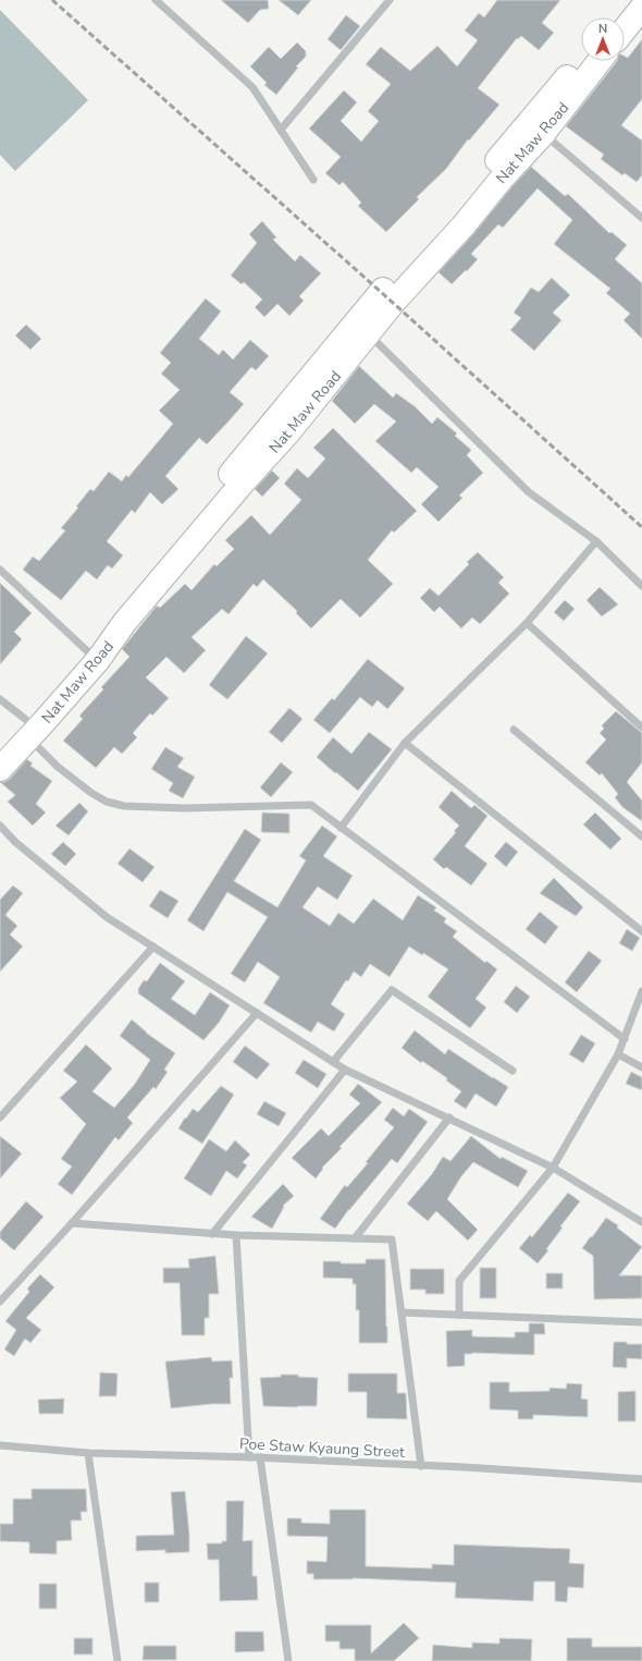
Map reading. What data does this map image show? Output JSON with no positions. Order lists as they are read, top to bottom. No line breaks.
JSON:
{"streets":{"main road":["Nat Maw Road"],"street":["Poe Staw Kyaung Street"]},"north":"top"}
